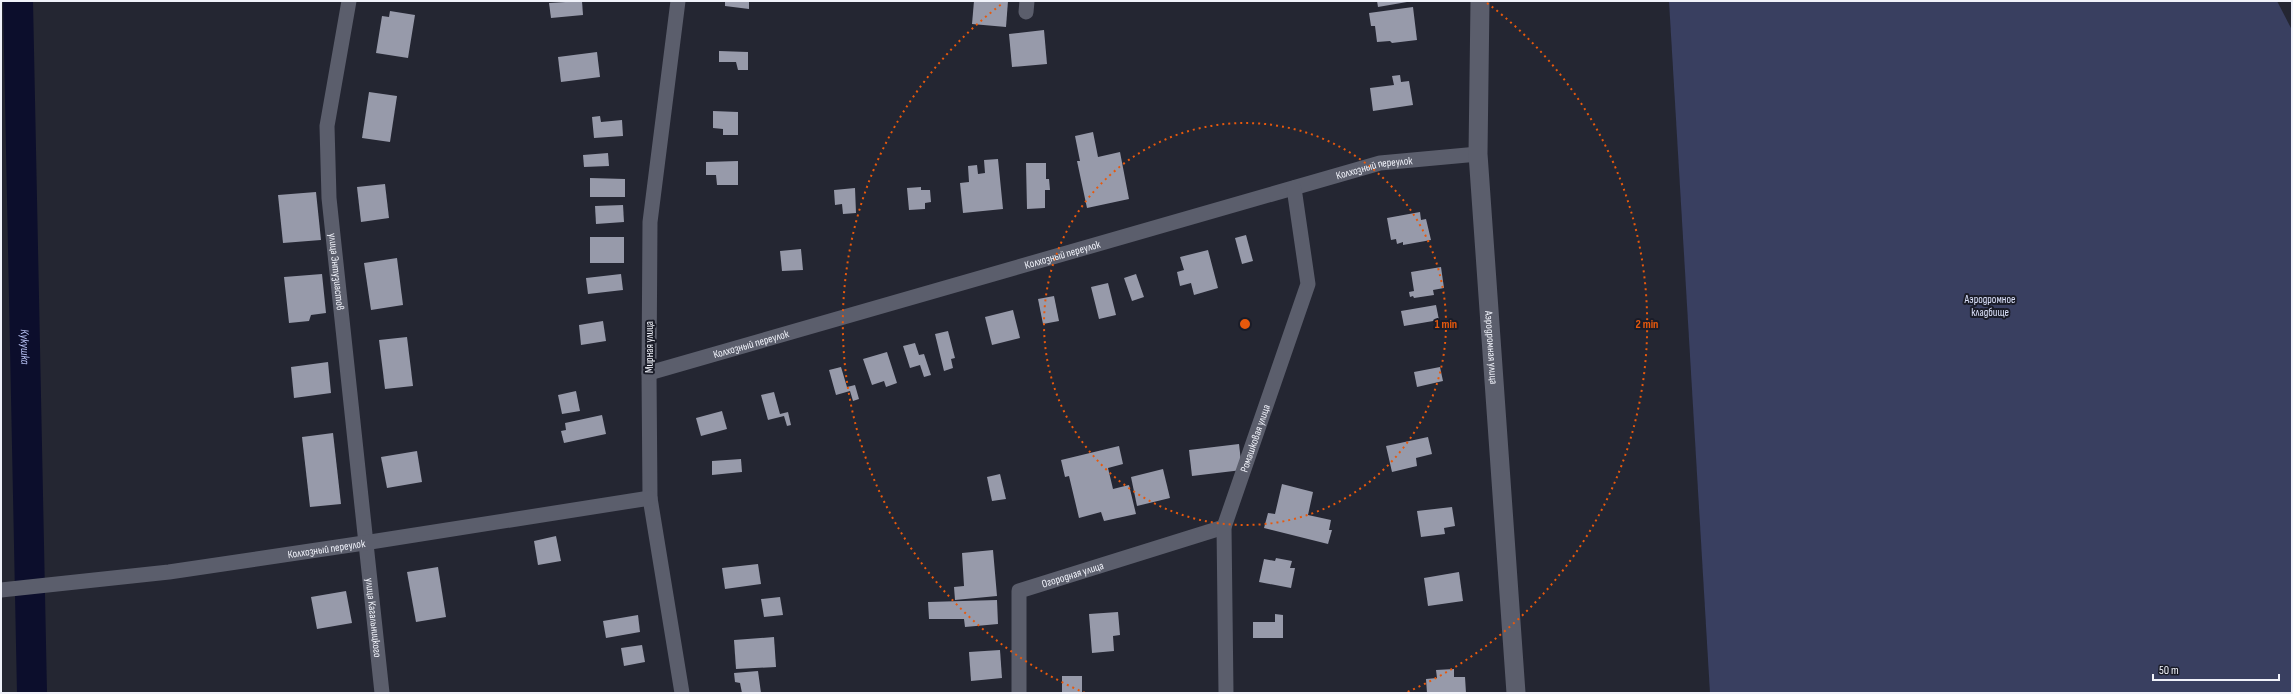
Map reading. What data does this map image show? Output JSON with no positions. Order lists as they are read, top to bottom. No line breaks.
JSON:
{"streets":{"street":["Колхозный переулок","улица Энтузиастов","Мирная улица","Аэродромная улица","Ромашковая улица","Огородная улица","улица Кагальницкого"]},"crossings":[["Колхозный переулок","улица Энтузиастов"],["Колхозный переулок","Мирная улица"],["Колхозный переулок","Аэродромная улица"],["Колхозный переулок","Ромашковая улица"],["Колхозный переулок","улица Кагальницкого"],["улица Энтузиастов","улица Кагальницкого"],["Ромашковая улица","Огородная улица"]],"water":["Кукушка"],"parks":["Аэродромное кладбище"],"scale_bar":"50 m","rings":["1 min","2 min"]}
